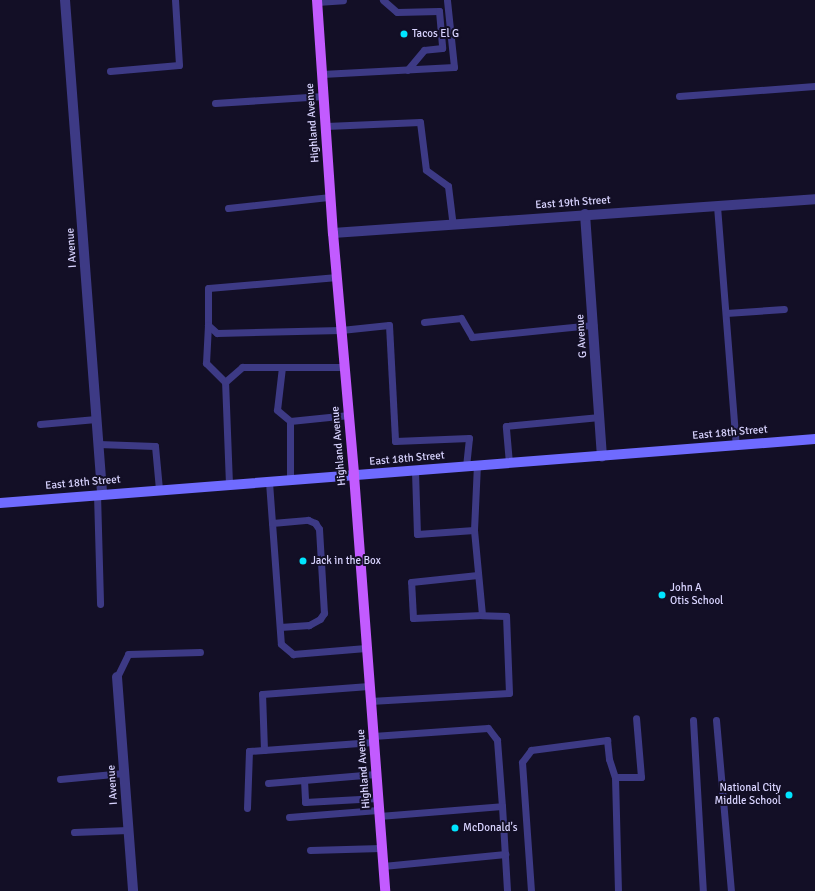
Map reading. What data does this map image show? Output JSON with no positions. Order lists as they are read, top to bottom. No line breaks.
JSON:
{"streets":{"main road":["Highland Avenue","East 18th Street"],"street":["East 19th Street","I Avenue","G Avenue"]},"crossings":[["Highland Avenue","East 19th Street"],["Highland Avenue","East 18th Street"],["East 19th Street","G Avenue"],["I Avenue","East 18th Street"],["G Avenue","East 18th Street"]],"places":["Tacos El G","Jack in the Box","John A Otis School","National City Middle School","McDonald's"]}
